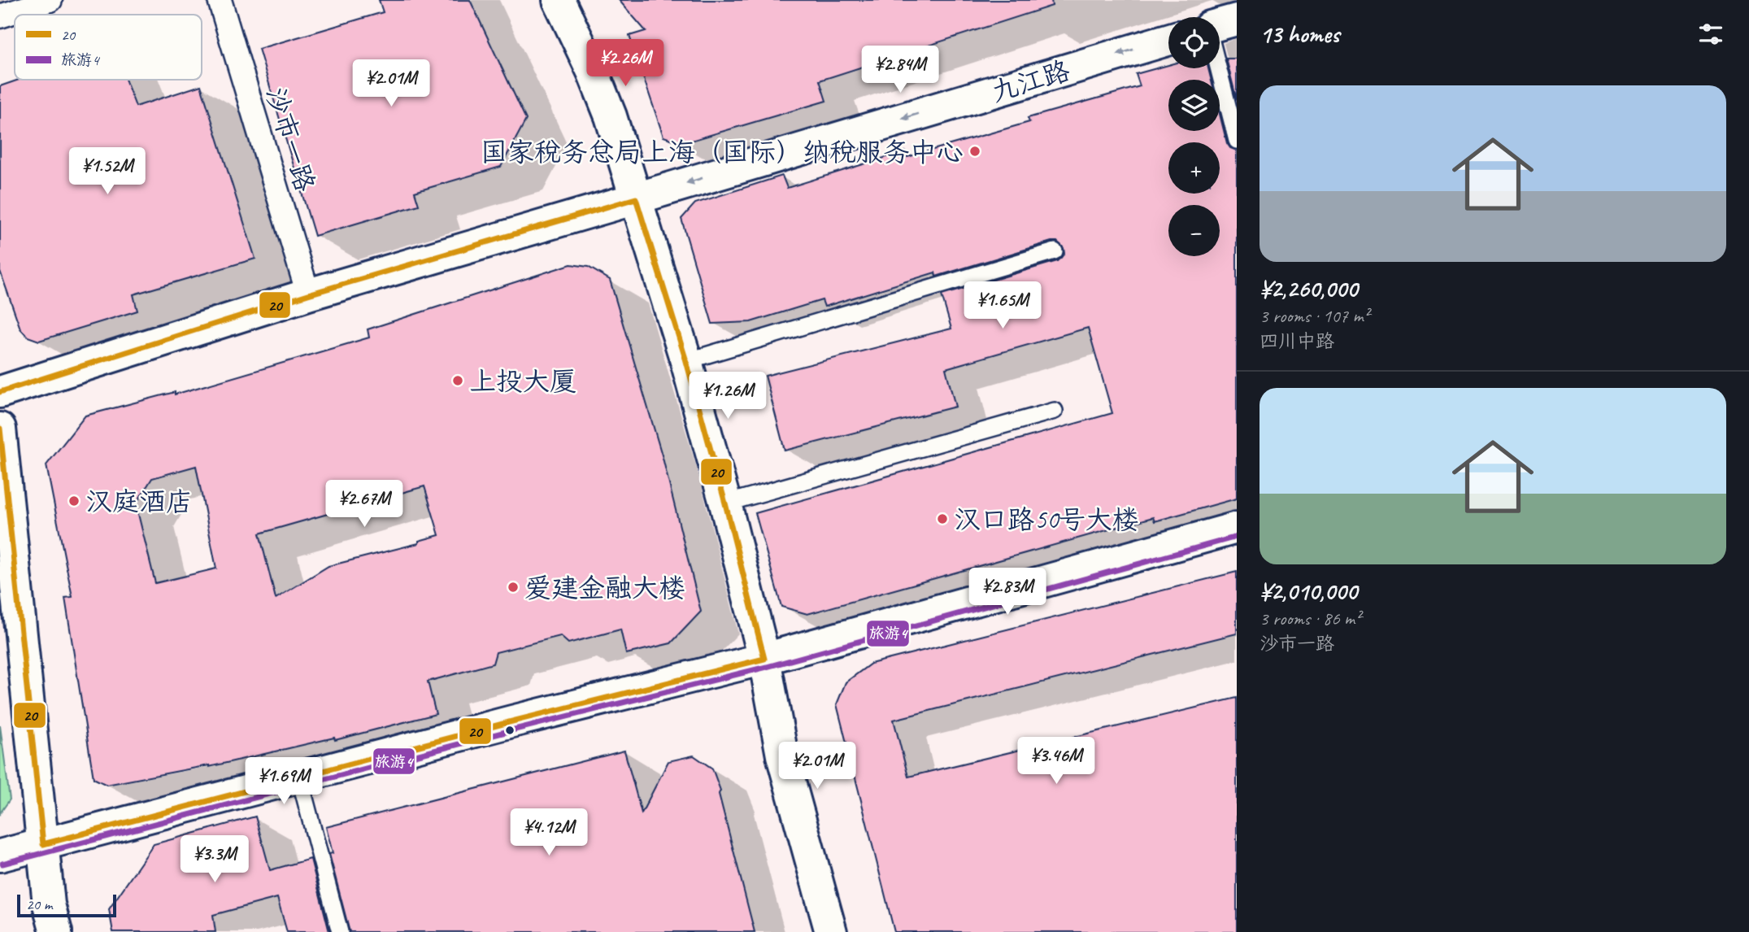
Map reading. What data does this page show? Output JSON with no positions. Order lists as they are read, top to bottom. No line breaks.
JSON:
{"streets":{"street":["九江路","沙市一路"]},"crossings":[["九江路","沙市一路"]],"one_way":["九江路"],"places":["国家税务总局上海（国际）纳税服务中心","上投大厦","汉庭酒店","汉口路50号大楼","爱建金融大楼"],"lines":["transit line 20","transit line 旅游4"],"legend":["20","旅游4"],"scale_bar":"20 m","page":{"heading":"13 homes","map_buttons":["+","−"],"price":["¥2.26M","¥2.84M","¥2.01M","¥1.52M","¥1.65M","¥1.26M","¥2.67M","¥2.83M","¥3.46M","¥2.01M","¥1.69M","¥4.12M","¥3.3M"],"list":[{"name":"¥2,260,000","note":"3 rooms · 107 m² · 四川中路"},{"name":"¥2,010,000","note":"3 rooms · 86 m² · 沙市一路"}],"scale":"20 m"}}
